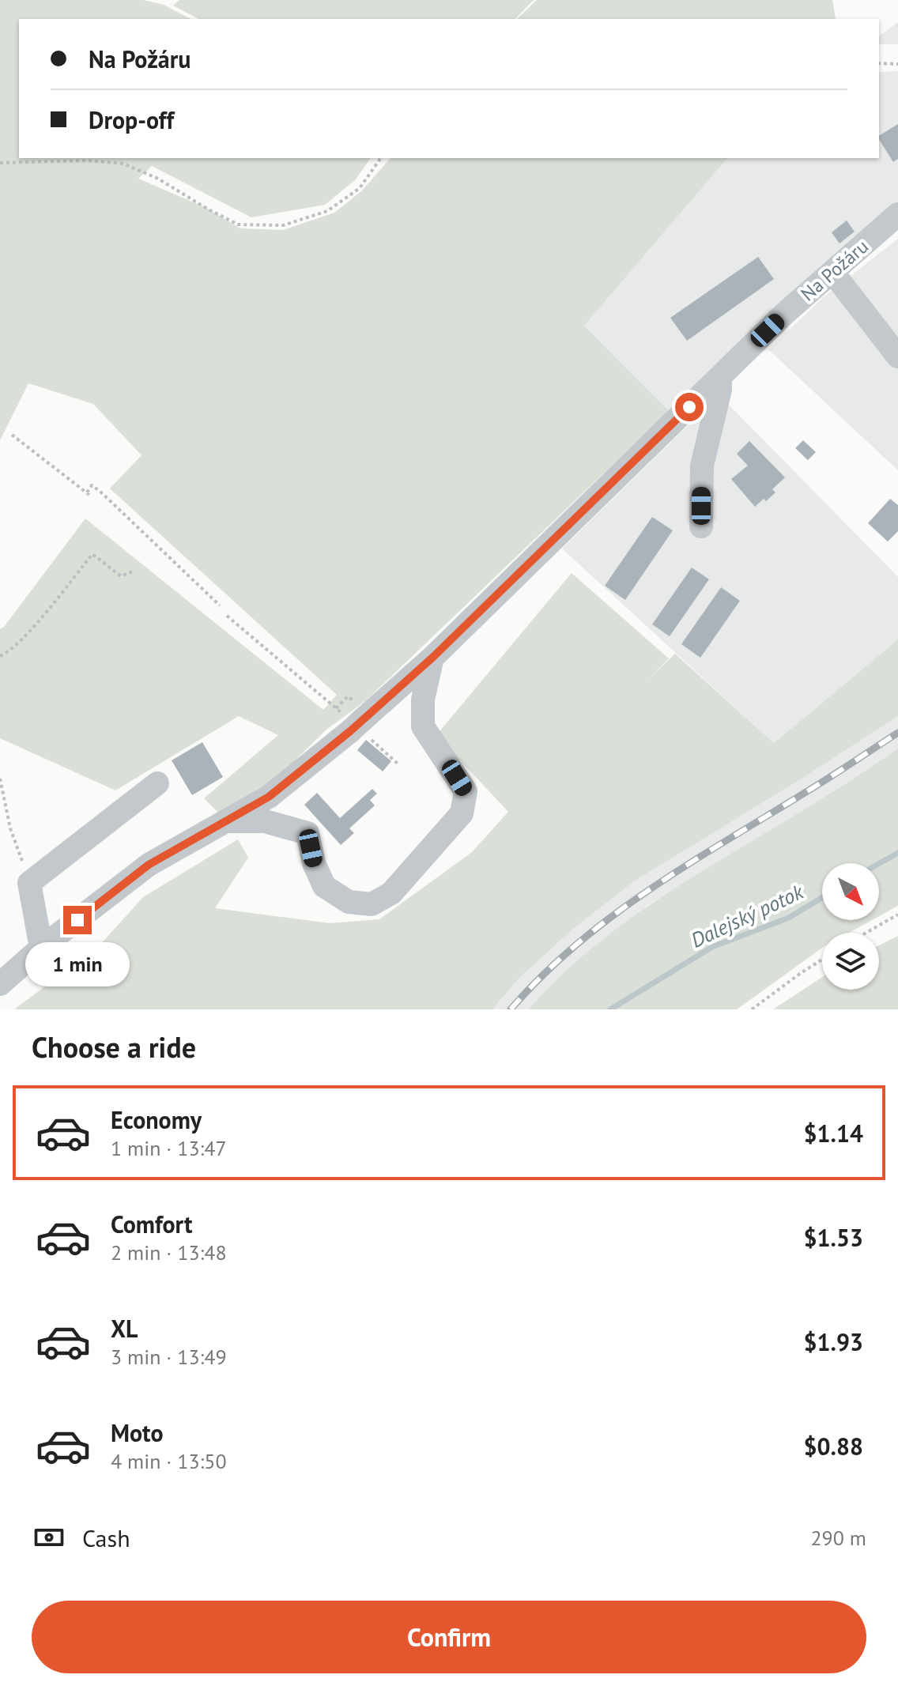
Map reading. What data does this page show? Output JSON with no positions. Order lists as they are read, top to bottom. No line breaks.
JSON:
{"streets":{"street":["Na Požáru"]},"water":["Dalejský potok"],"north":"bottom right","page":{"banner":["Na Požáru","Drop-off"],"bubble":"1 min","heading":"Choose a ride","list":[{"name":"Economy","note":"1 min · 13:47","value":"$1.14"},{"name":"Comfort","note":"2 min · 13:48","value":"$1.53"},{"name":"XL","note":"3 min · 13:49","value":"$1.93"},{"name":"Moto","note":"4 min · 13:50","value":"$0.88"}],"pay":["Cash","290 m"],"buttons":"Confirm"}}
